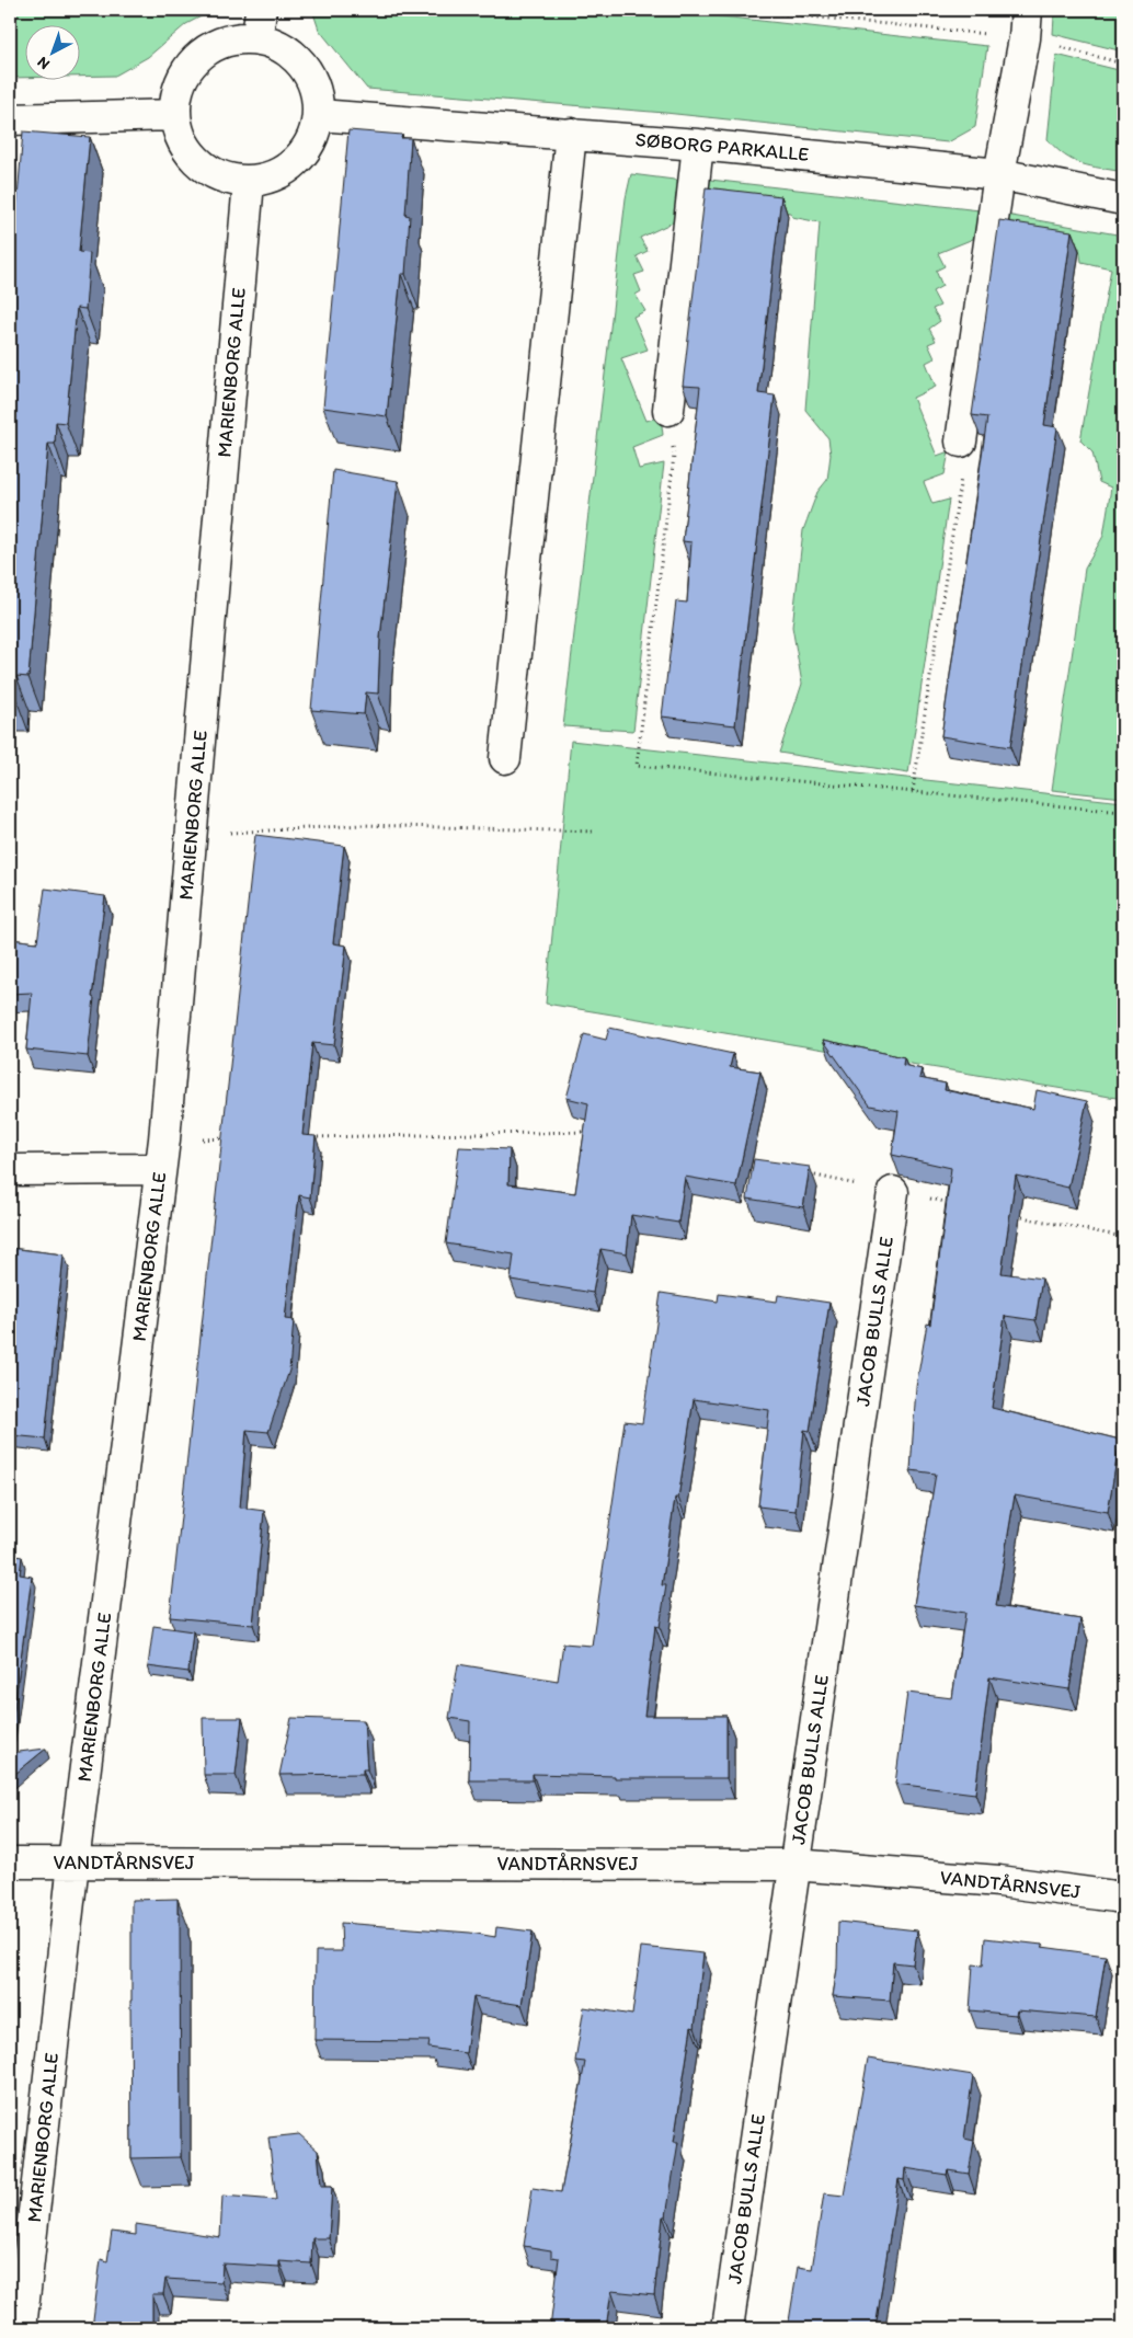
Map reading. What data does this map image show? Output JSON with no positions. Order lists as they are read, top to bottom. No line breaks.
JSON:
{"streets":{"street":["SØBORG PARKALLE","MARIENBORG ALLE","JACOB BULLS ALLE","VANDTÅRNSVEJ"]},"crossings":[["SØBORG PARKALLE","MARIENBORG ALLE"],["MARIENBORG ALLE","VANDTÅRNSVEJ"],["JACOB BULLS ALLE","VANDTÅRNSVEJ"]],"north":"bottom left"}
